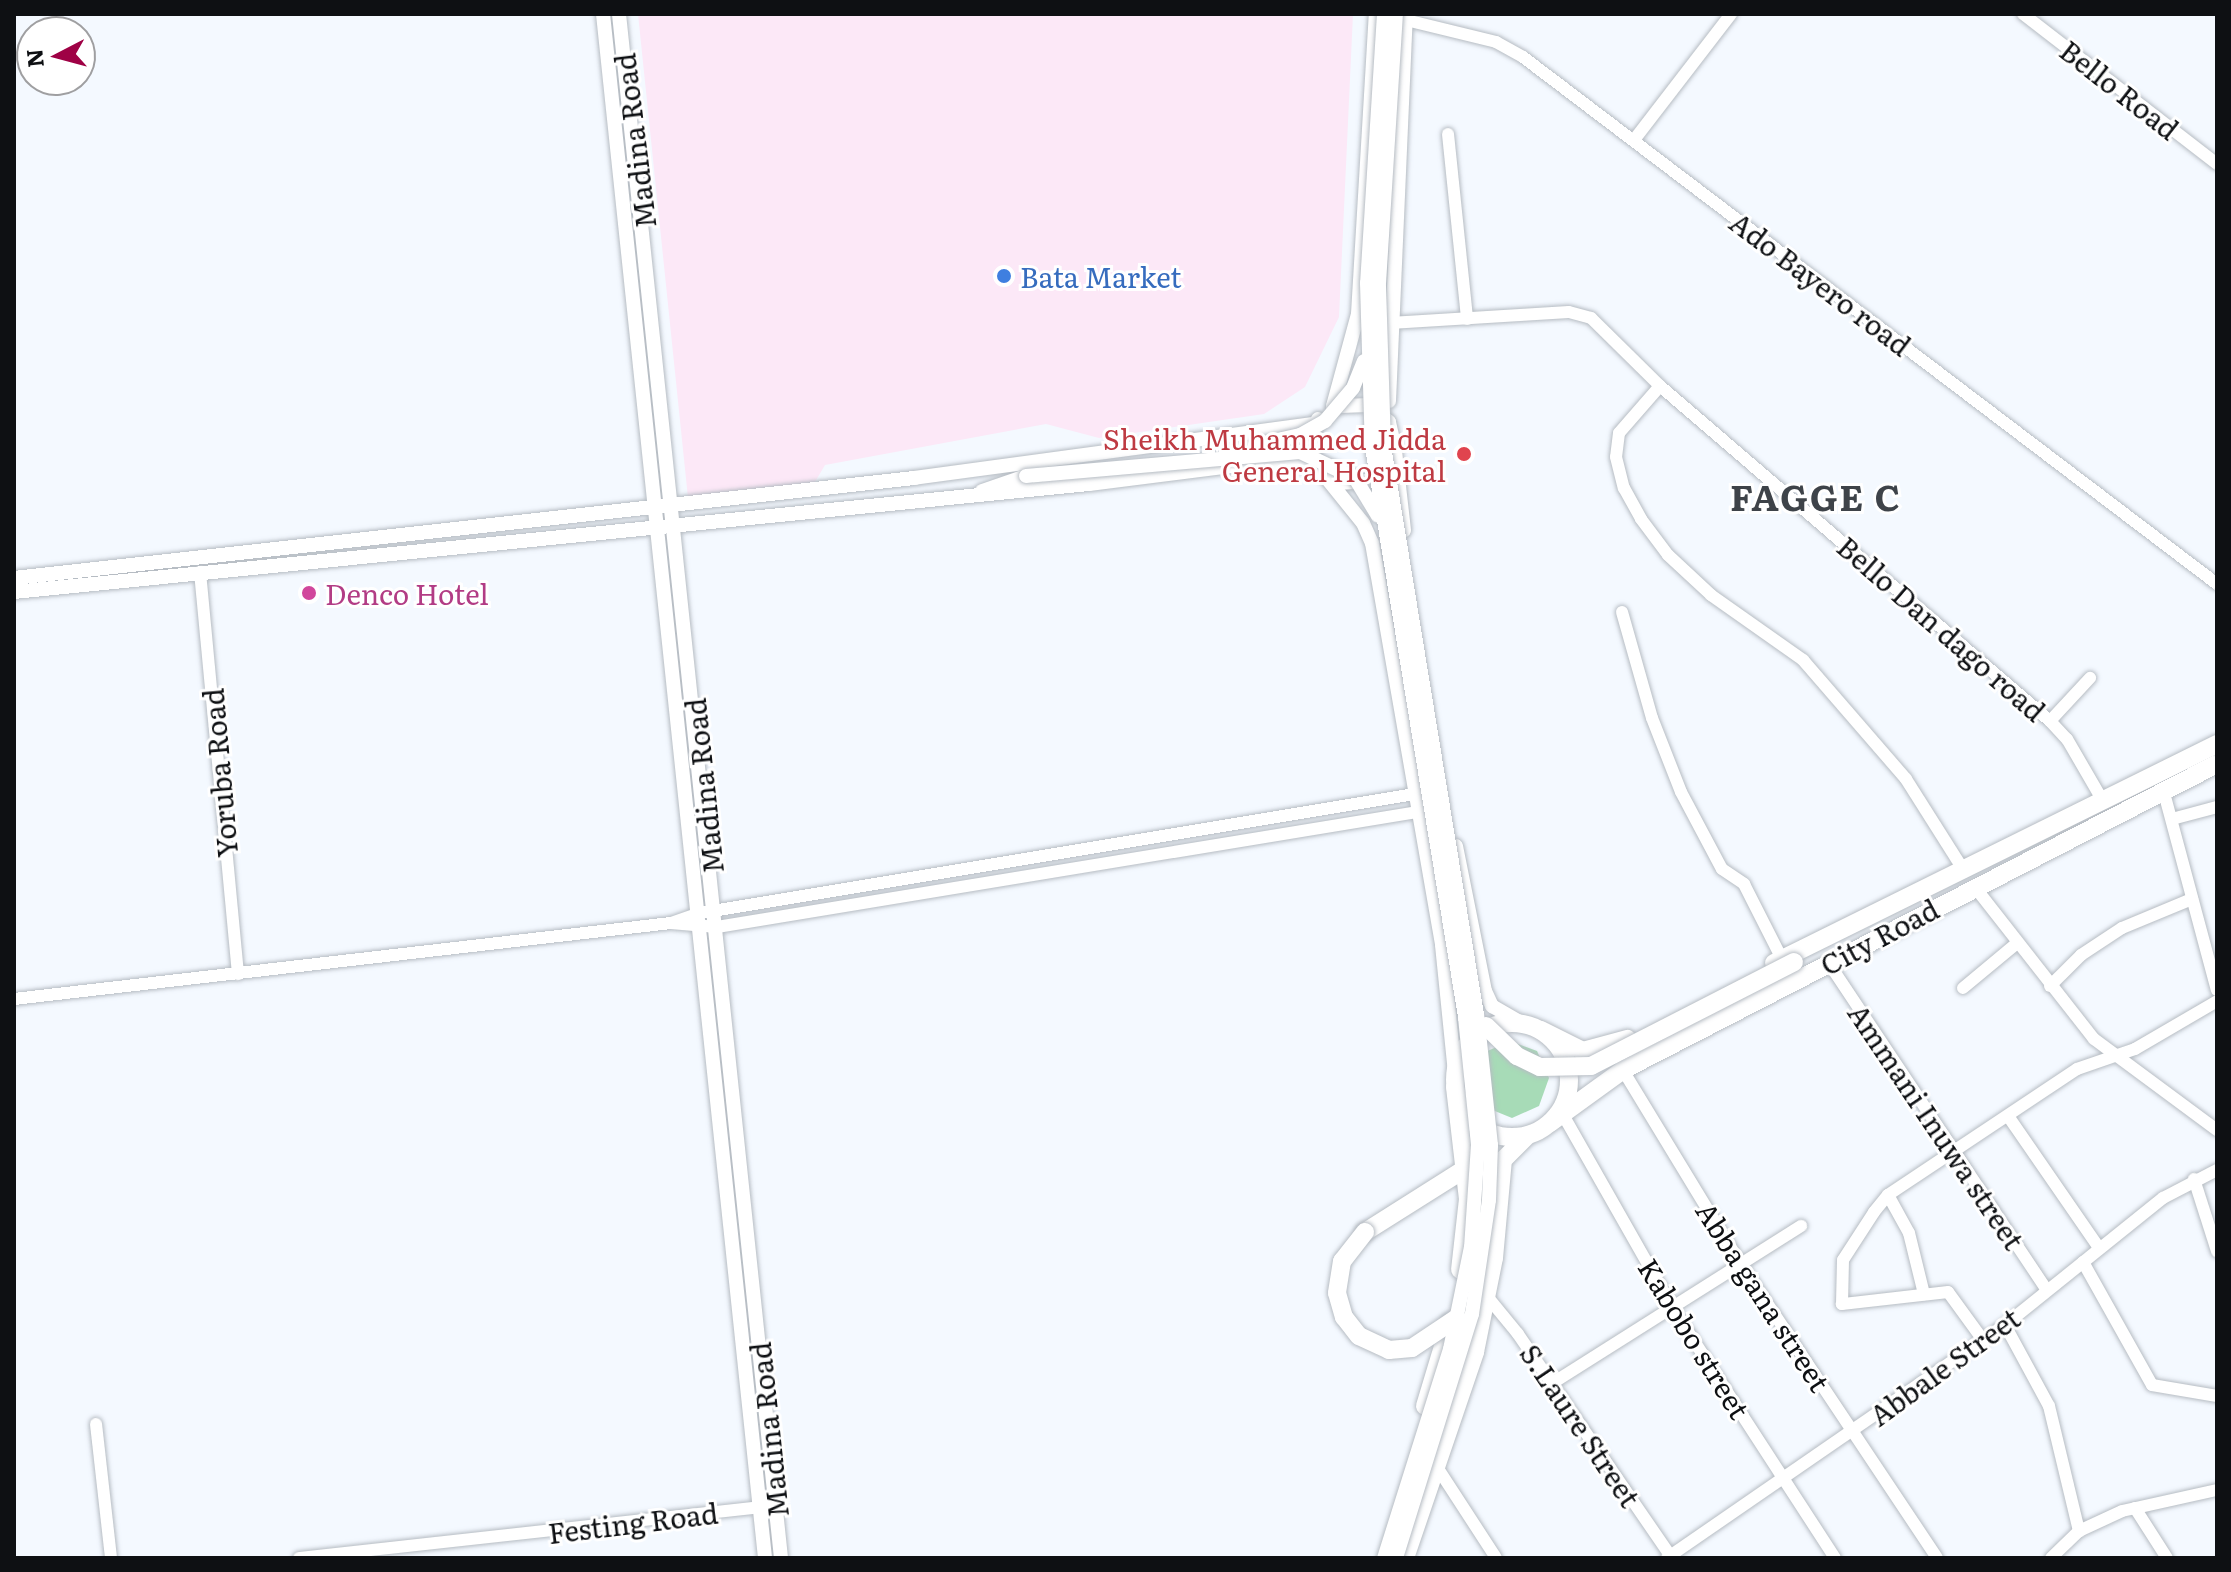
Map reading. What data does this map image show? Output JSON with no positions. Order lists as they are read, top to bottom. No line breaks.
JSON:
{"streets":{"highway":["City Road"],"main road":["Madina Road"],"street":["Bello Road","Ado Bayero road","Bello Dan dago road","Yoruba Road","Ammani Inuwa street","Abba gana street","Kabobo street","Abbale Street","S.Laure Street","Festing Road"]},"crossings":[["Madina Road","Festing Road"],["Bello Dan dago road","City Road"],["City Road","Ammani Inuwa street"],["City Road","Abba gana street"],["City Road","Kabobo street"],["Ammani Inuwa street","Abbale Street"],["Abba gana street","Abbale Street"],["Kabobo street","Abbale Street"],["Abbale Street","S.Laure Street"]],"districts":["FAGGE C"],"places":["Bata Market","Sheikh Muhammed Jidda General Hospital","Denco Hotel"],"north":"left"}
